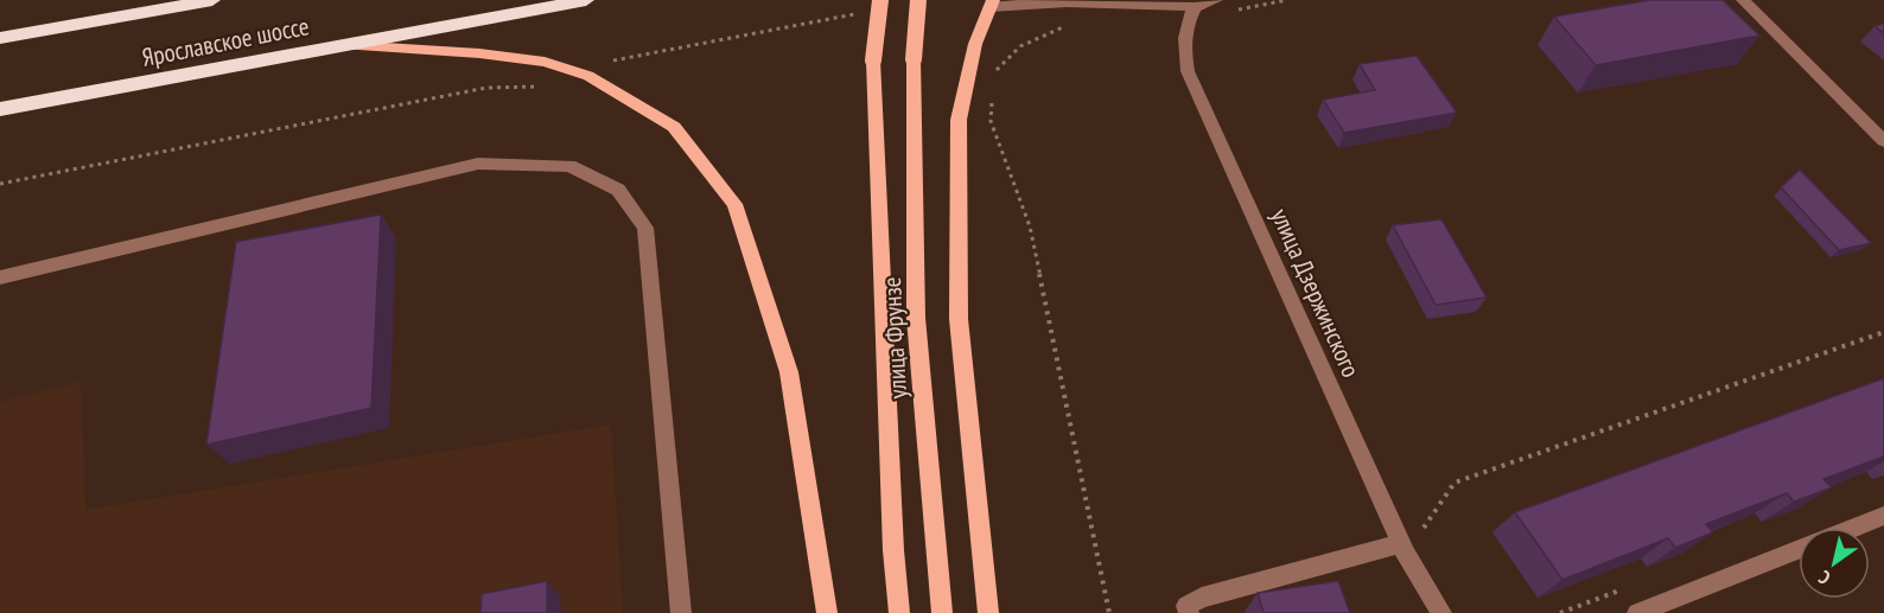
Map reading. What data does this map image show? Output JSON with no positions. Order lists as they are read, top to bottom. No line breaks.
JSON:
{"streets":{"highway":["Ярославское шоссе"],"main road":["улица Фрунзе"],"street":["улица Дзержинского"]},"north":"bottom left"}
